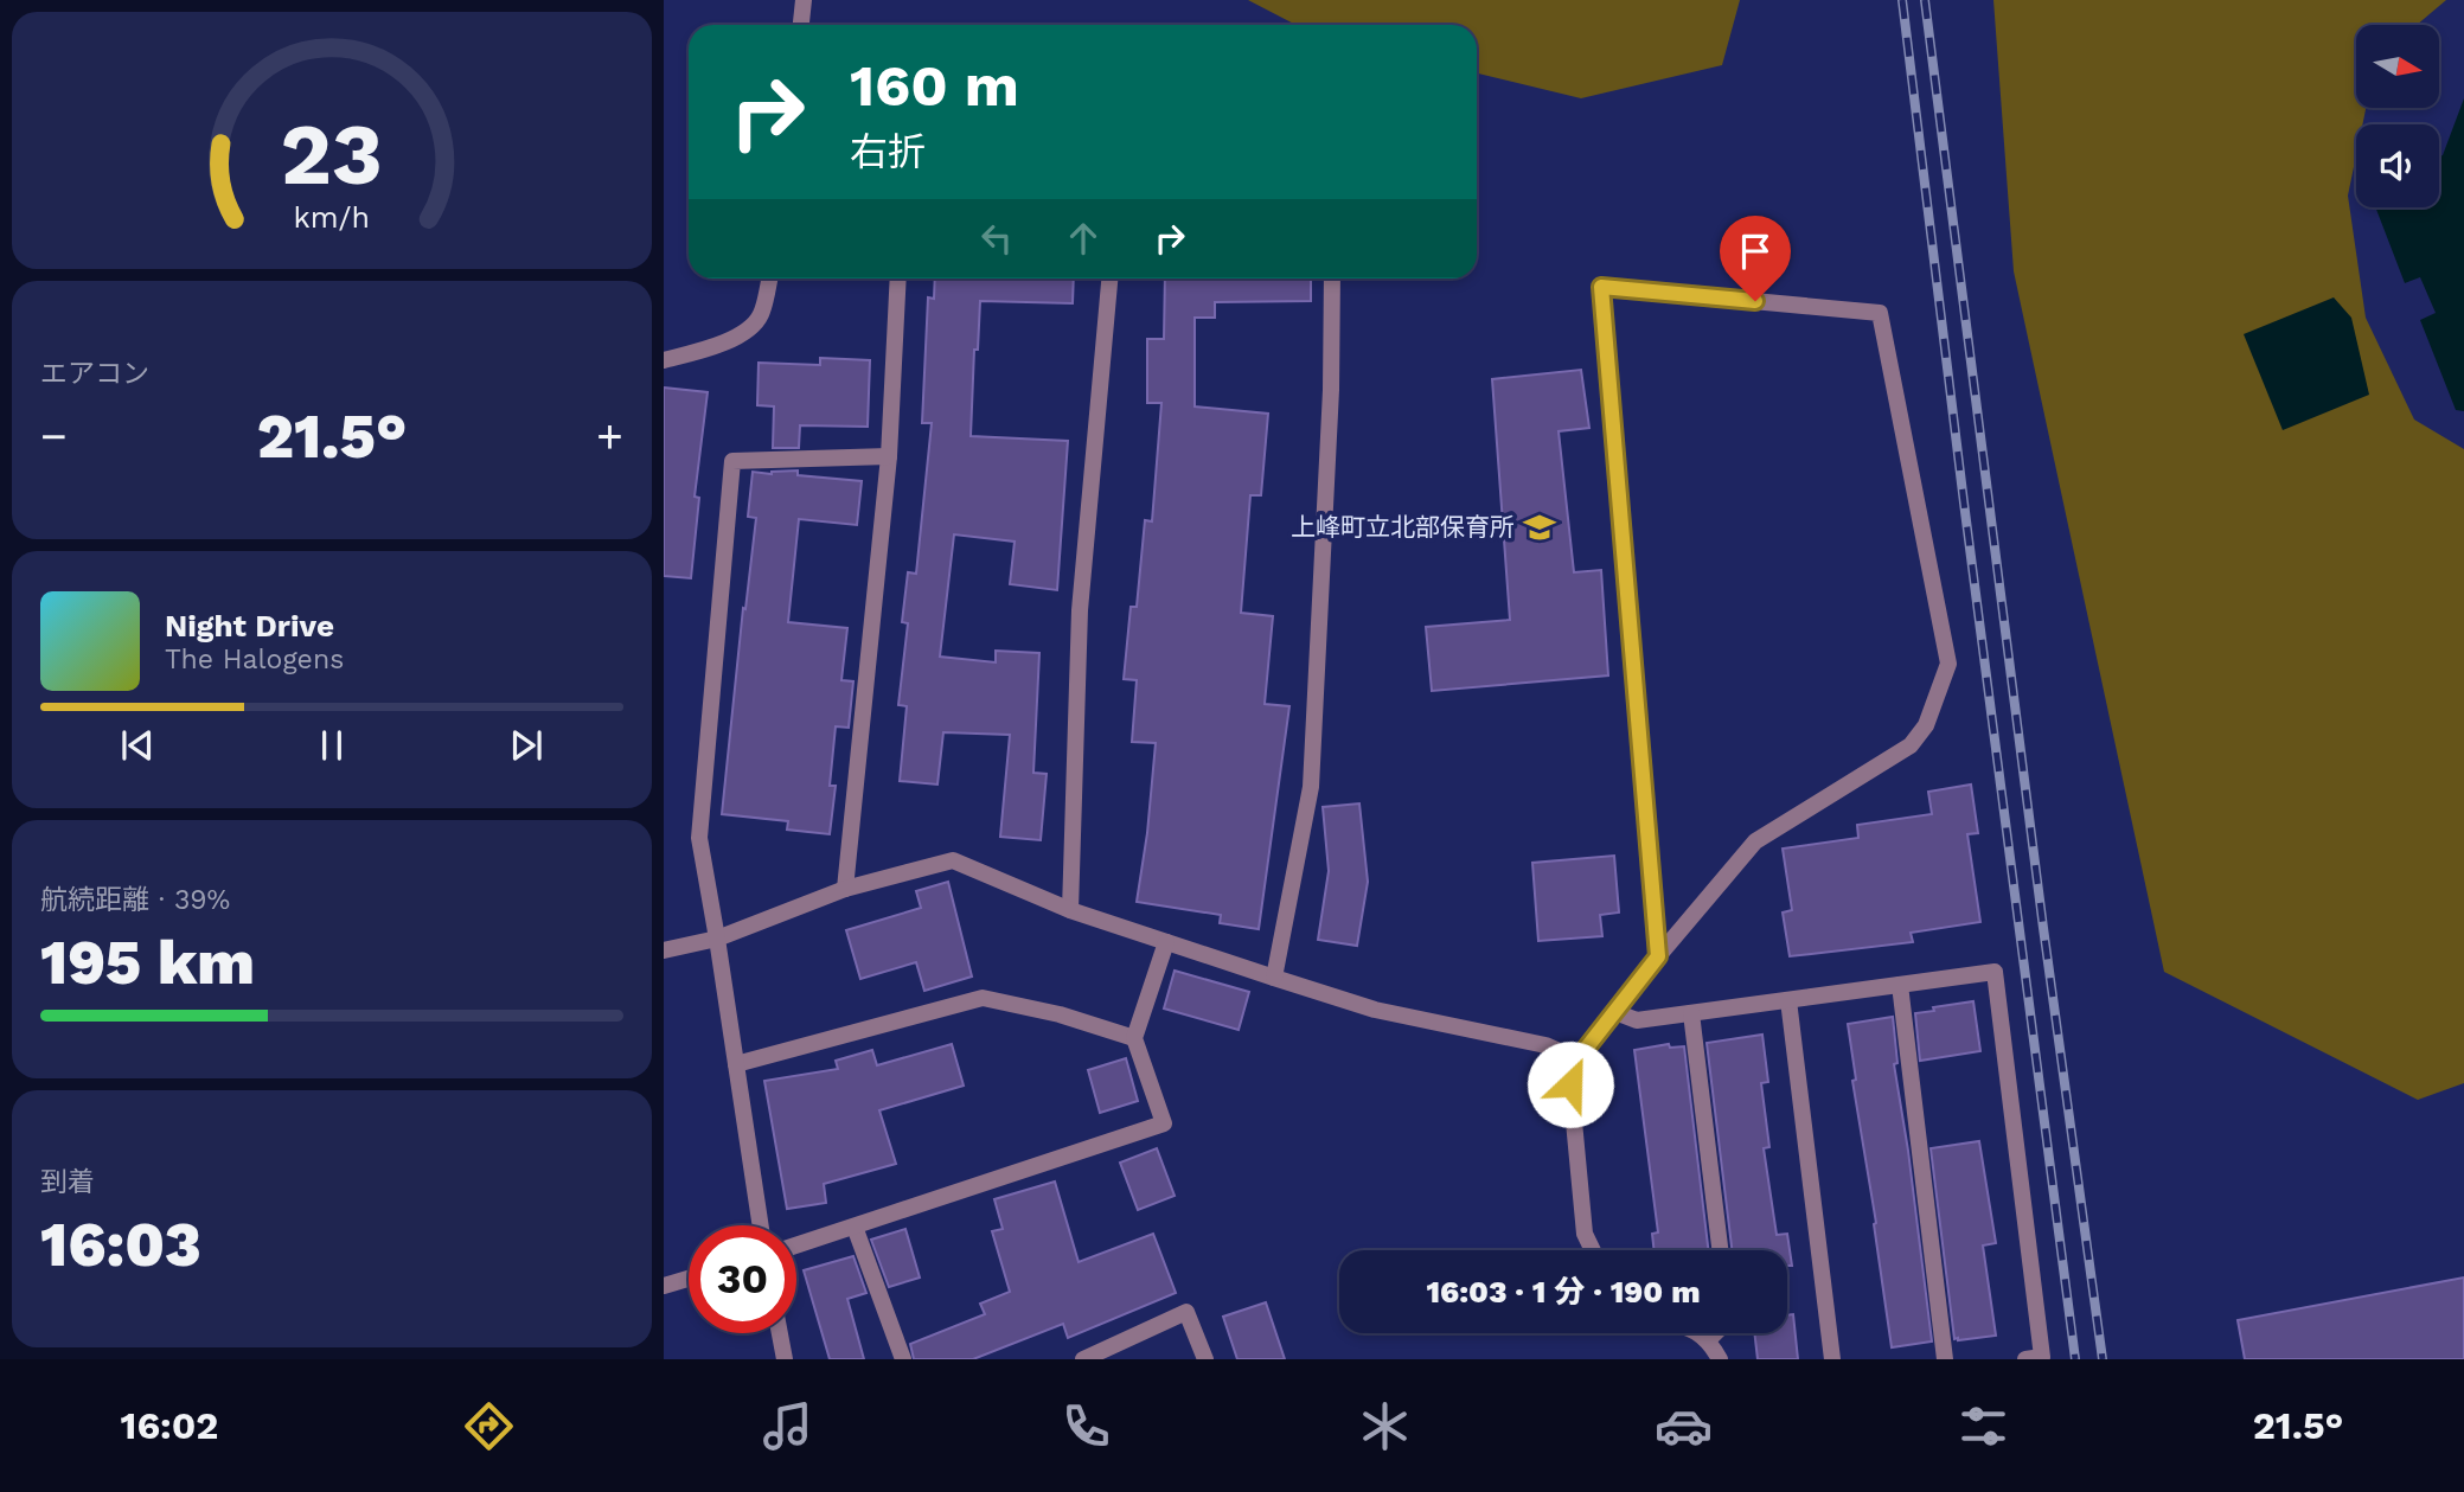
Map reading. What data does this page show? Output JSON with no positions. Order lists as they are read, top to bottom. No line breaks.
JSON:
{"places":{"school or university":["上峰町立北部保育所"]},"north":"right","page":{"turn":["160 m","右折"],"tile":["エアコン",["航続距離 · 39%","195 km"],["到着","16:03"]],"heat":["−","21.5°","+"],"song":["Night Drive","The Halogens"],"limit":"30","trip":"16:03 · 1 分 · 190 m","tabs":["16:02","21.5°"],"gauge":["23","km/h"]}}
